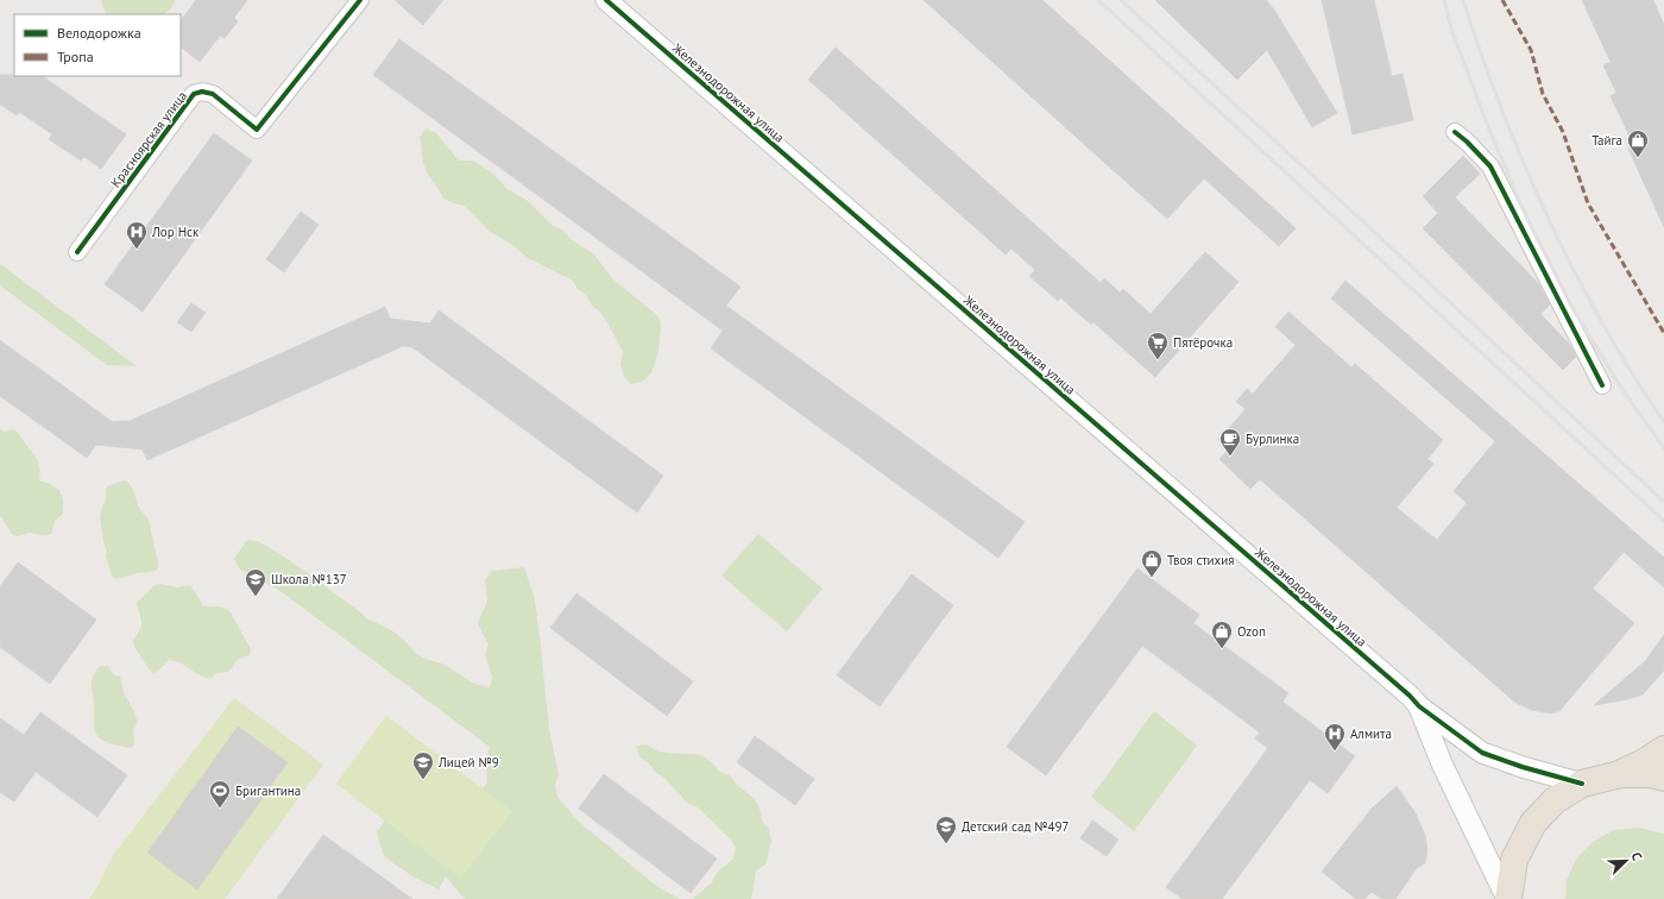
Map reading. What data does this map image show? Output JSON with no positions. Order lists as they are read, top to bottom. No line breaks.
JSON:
{"streets":{"street":["Железнодорожная улица","Красноярская улица"]},"places":{"shop":["Тайга","Твоя стихия","Ozon"],"hospital":["Лор Нск","Алмита"],"supermarket":["Пятёрочка"],"cafe":["Бурлинка"],"school or university":["Школа №137","Лицей №9","Детский сад №497"],"sports":["Бригантина"]},"legend":["Велодорожка","Тропа"],"north":"top right"}
